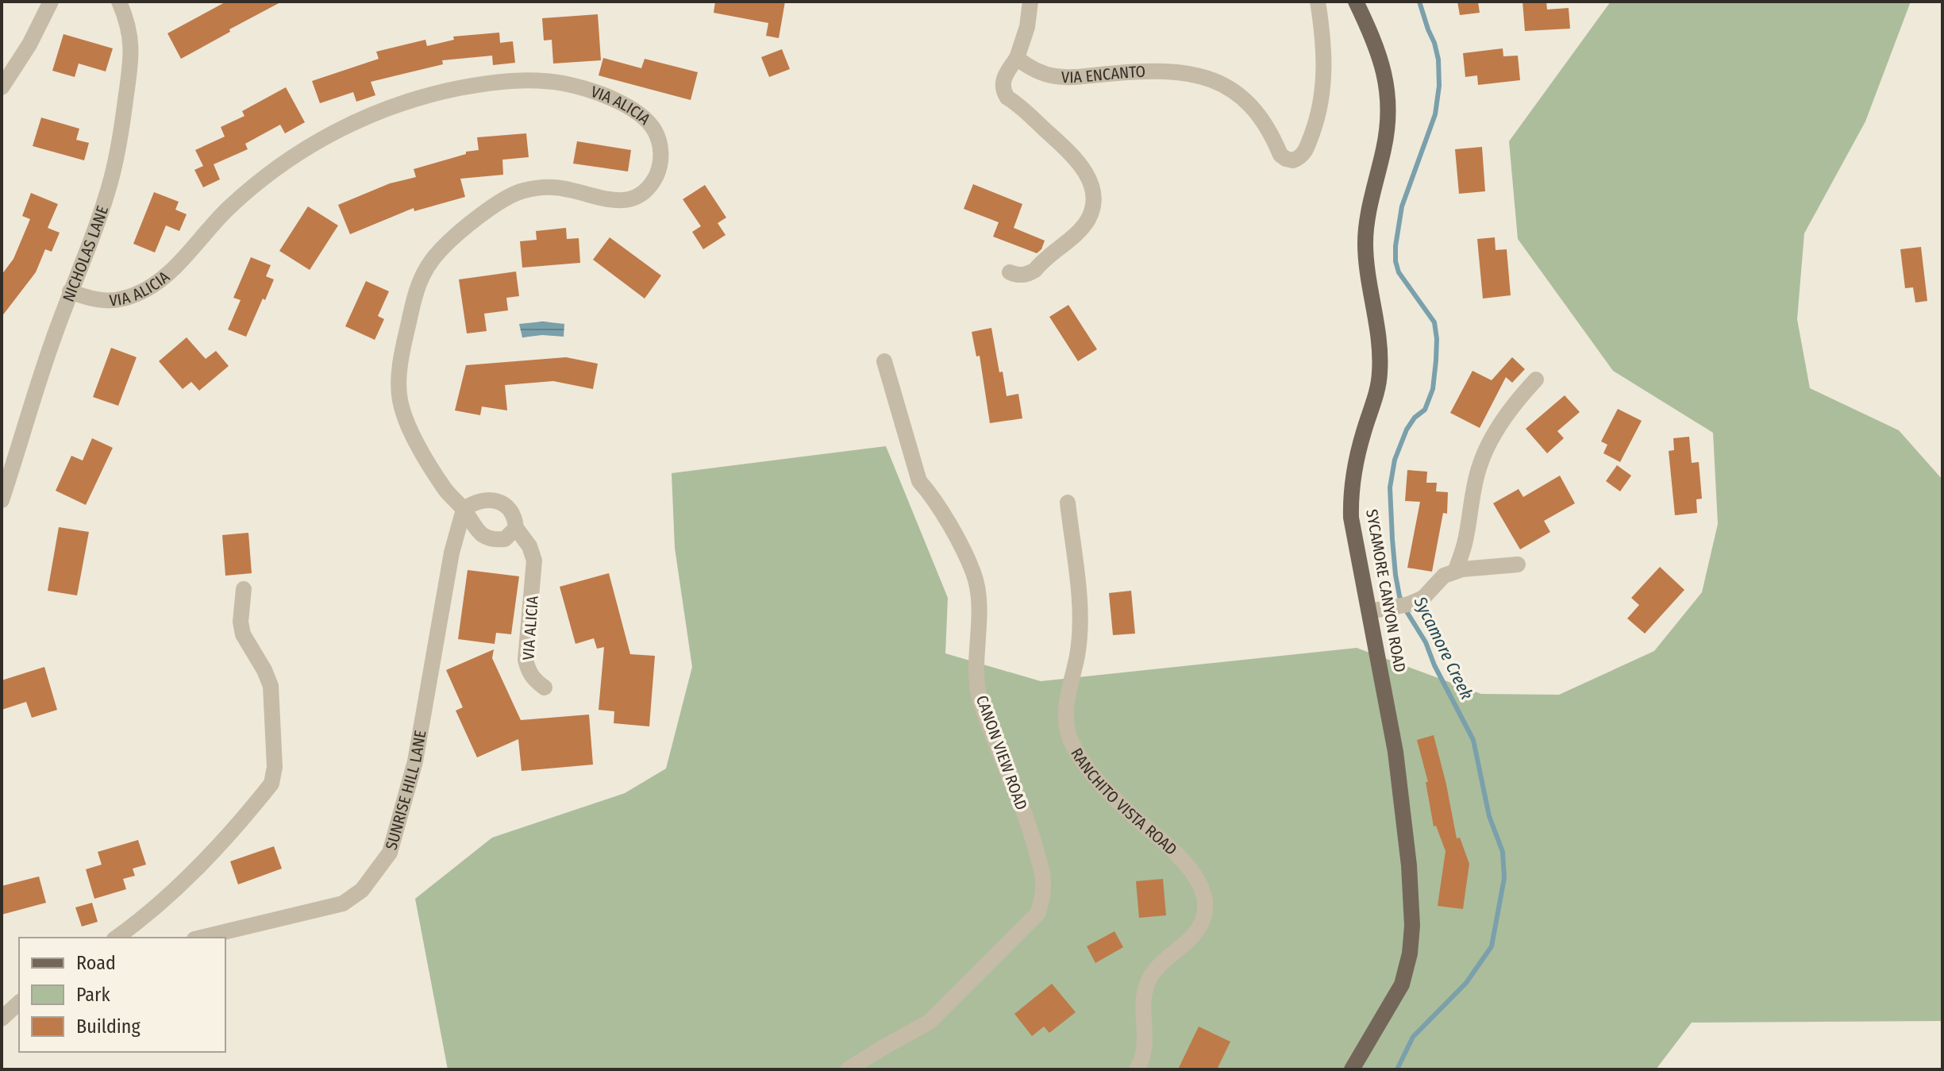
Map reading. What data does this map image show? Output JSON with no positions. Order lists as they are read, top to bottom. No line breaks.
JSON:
{"streets":{"main road":["SYCAMORE CANYON ROAD"],"street":["VIA ENCANTO","VIA ALICIA","NICHOLAS LANE","CANON VIEW ROAD","SUNRISE HILL LANE","RANCHITO VISTA ROAD"]},"crossings":[["VIA ALICIA","NICHOLAS LANE"],["VIA ALICIA","SUNRISE HILL LANE"]],"water":["Sycamore Creek"],"legend":["Road","Park","Building"]}
